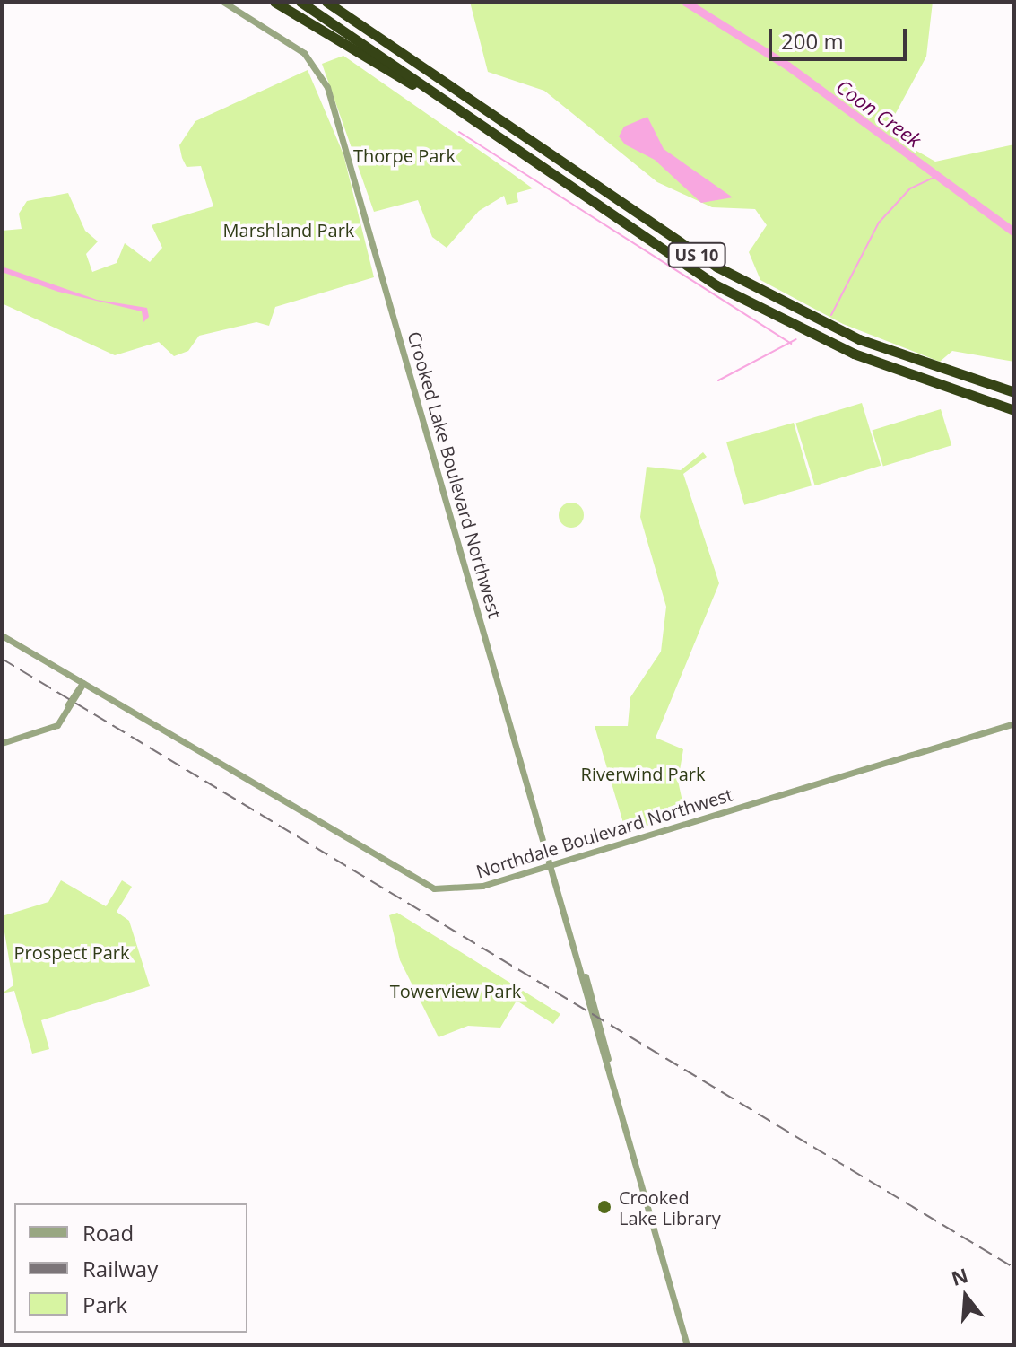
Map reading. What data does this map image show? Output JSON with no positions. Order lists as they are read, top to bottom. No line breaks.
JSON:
{"streets":{"highway":["US 10"],"street":["Crooked Lake Boulevard Northwest","Northdale Boulevard Northwest"]},"crossings":[["Crooked Lake Boulevard Northwest","Northdale Boulevard Northwest"]],"water":["Coon Creek"],"parks":["Thorpe Park","Marshland Park","Riverwind Park","Prospect Park","Towerview Park"],"places":["Crooked Lake Library"],"legend":["Road","Railway","Park"],"scale_bar":"200 m","north":"top"}
